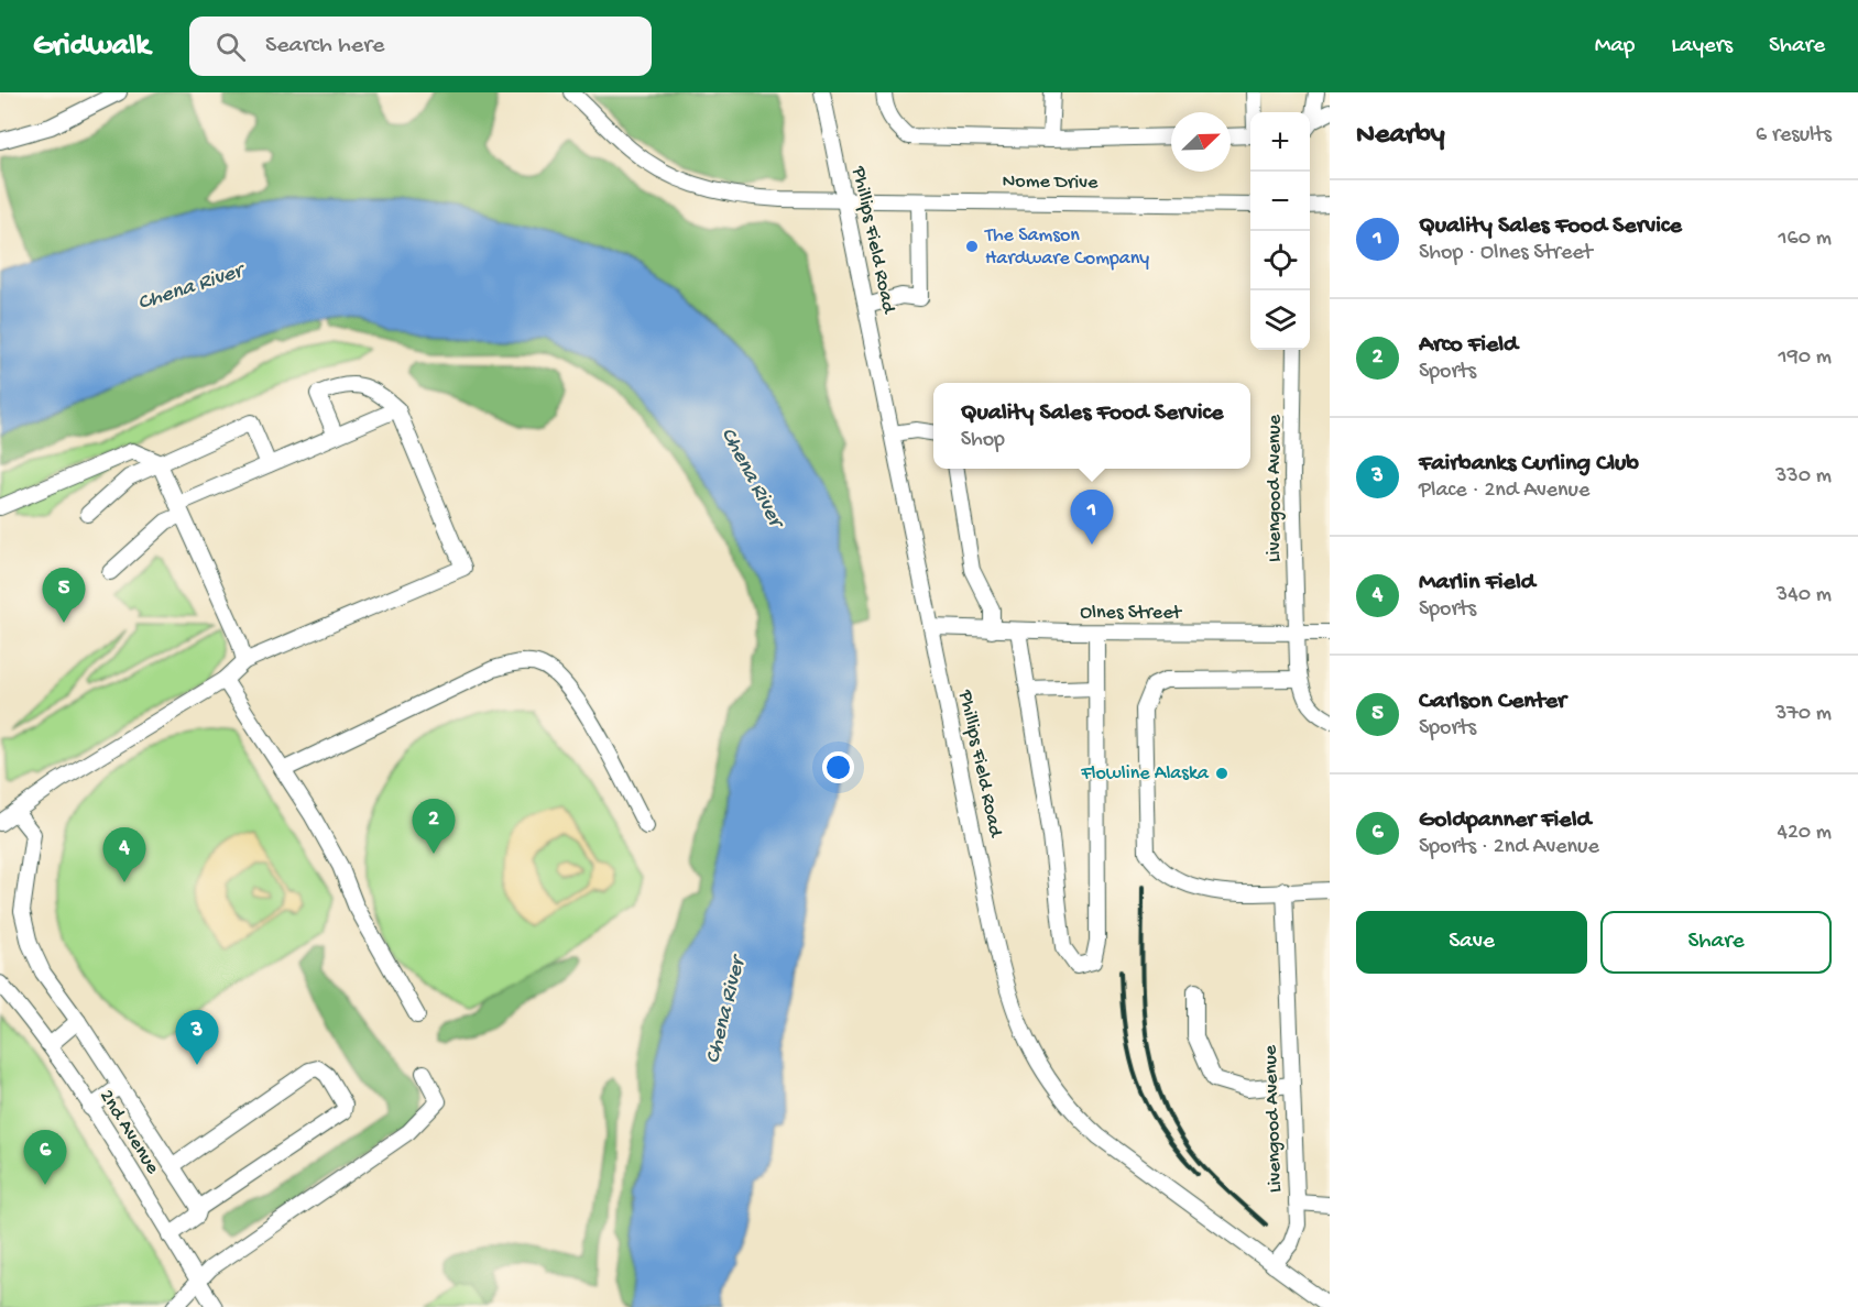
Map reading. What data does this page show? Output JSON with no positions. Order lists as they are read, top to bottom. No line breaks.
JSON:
{"streets":{"street":["Nome Drive","Phillips Field Road","Livengood Avenue","Olnes Street","2nd Avenue"]},"crossings":[["Nome Drive","Phillips Field Road"],["Phillips Field Road","Livengood Avenue"],["Phillips Field Road","Olnes Street"],["Livengood Avenue","Olnes Street"]],"water":["Chena River"],"places":["The Samson Hardware Company","Flowline Alaska"],"north":"top right","page":{"header":"Gridwalk","search":"Search here","nav":["Map","Layers","Share"],"heading":["Nearby","6 results"],"map_buttons":["+","−"],"list":[{"mark":"1","name":"Quality Sales Food Service","note":"Shop · Olnes Street","value":"160 m"},{"mark":"2","name":"Arco Field","note":"Sports","value":"190 m"},{"mark":"3","name":"Fairbanks Curling Club","note":"Place · 2nd Avenue","value":"330 m"},{"mark":"4","name":"Marlin Field","note":"Sports","value":"340 m"},{"mark":"5","name":"Carlson Center","note":"Sports","value":"370 m"},{"mark":"6","name":"Goldpanner Field","note":"Sports · 2nd Avenue","value":"420 m"}],"popup":["Quality Sales Food Service","Shop"],"pins":["1","5","2","4","3","6"],"buttons":["Save","Share"]}}
